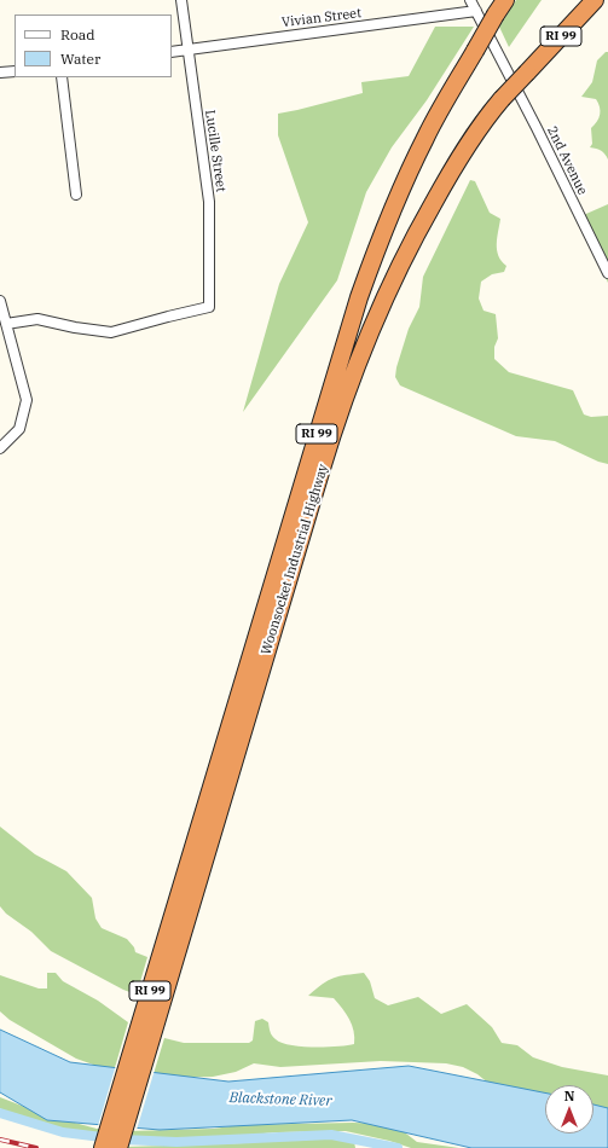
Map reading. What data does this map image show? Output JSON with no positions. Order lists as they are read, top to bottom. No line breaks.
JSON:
{"streets":{"highway":["RI 99","Woonsocket Industrial Highway"],"street":["Vivian Street","Lucille Street","2nd Avenue"]},"crossings":[["Vivian Street","Lucille Street"],["Vivian Street","2nd Avenue"]],"water":["Blackstone River"],"legend":["Road","Water"],"north":"top"}
